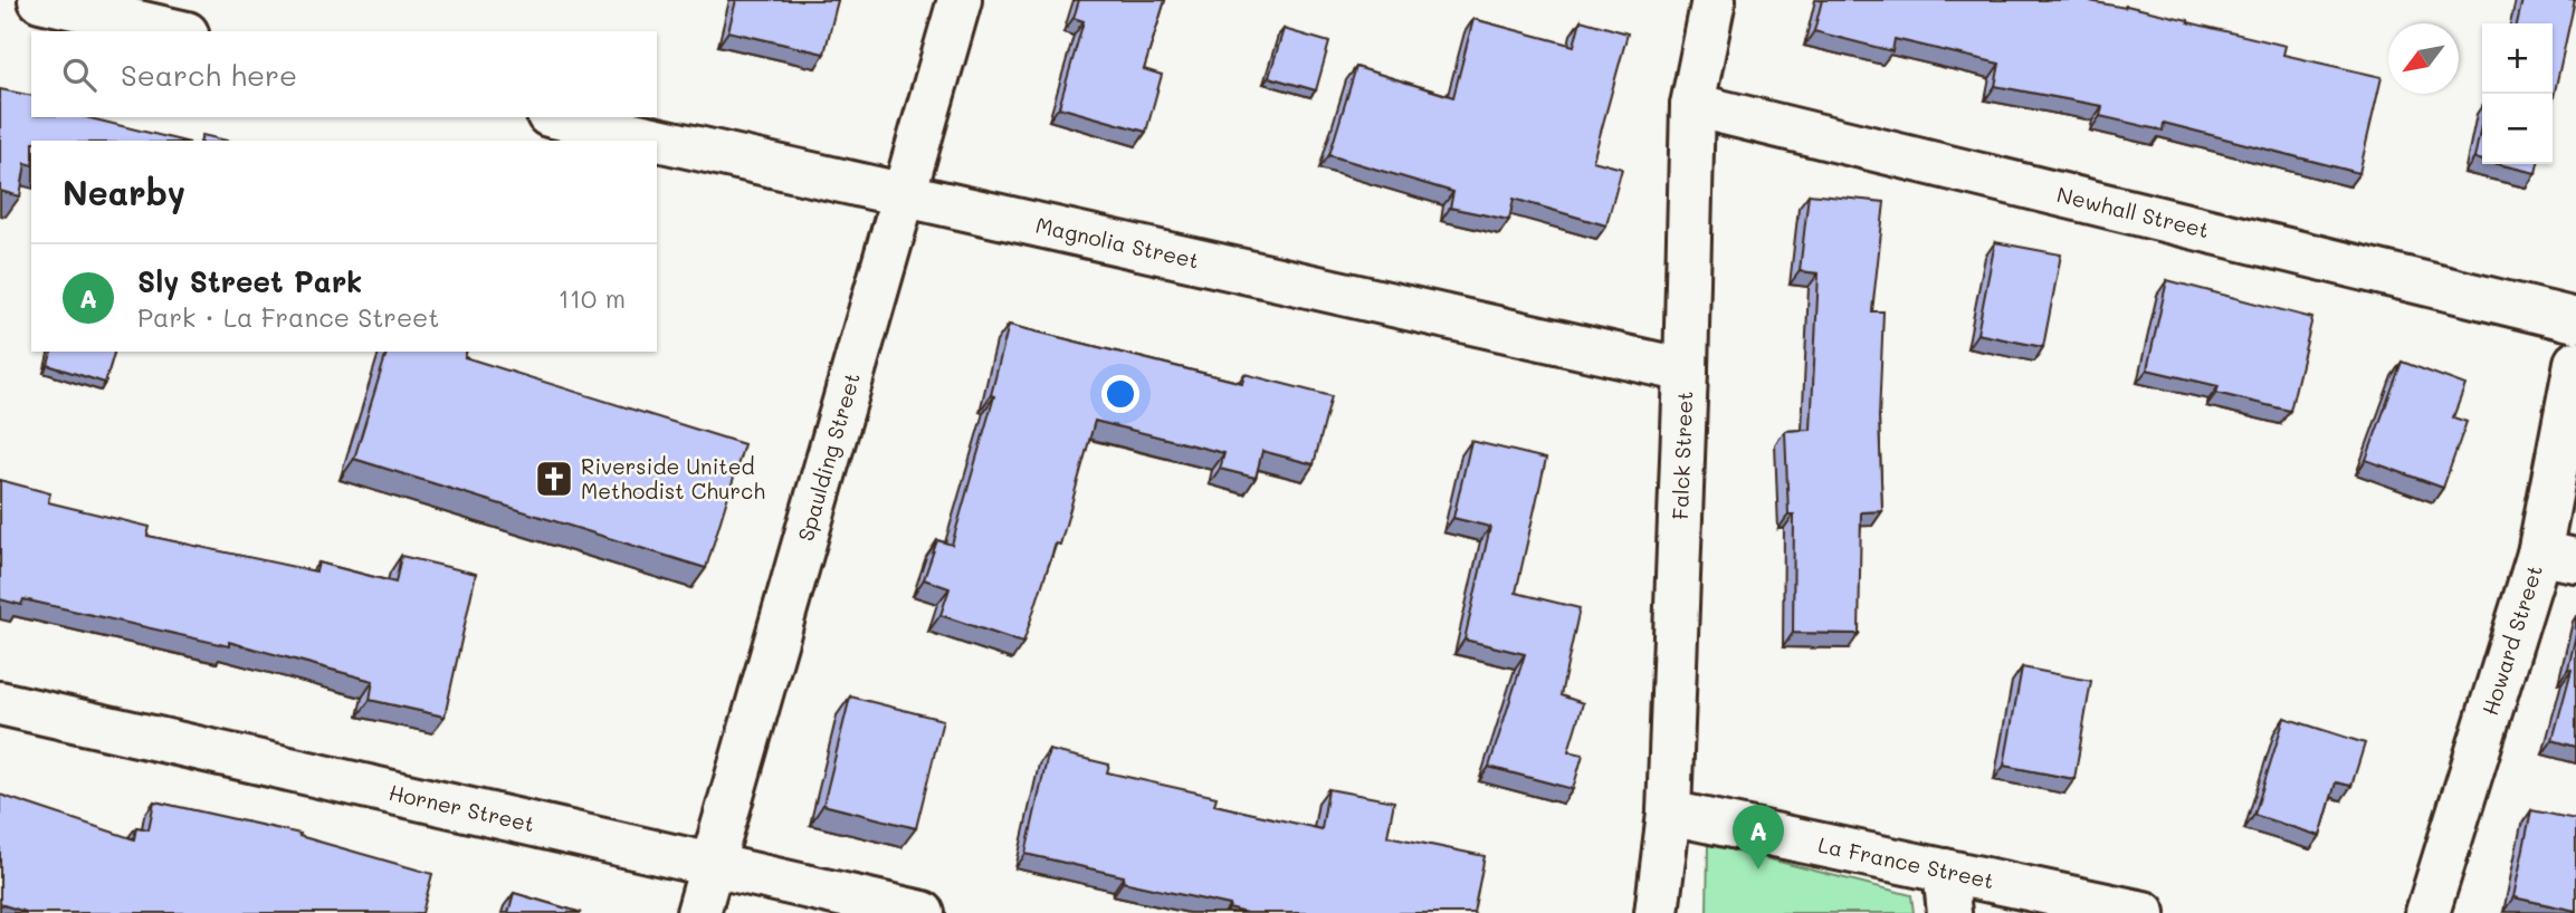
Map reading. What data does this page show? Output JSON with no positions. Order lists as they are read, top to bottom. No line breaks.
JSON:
{"streets":{"street":["Newhall Street","Magnolia Street","Falck Street","Spaulding Street","Howard Street","Horner Street","La France Street"]},"crossings":[["Newhall Street","Falck Street"],["Magnolia Street","Falck Street"],["Magnolia Street","Spaulding Street"],["Falck Street","La France Street"],["Spaulding Street","Horner Street"]],"places":{"church":["Riverside United Methodist Church"]},"north":"bottom left","page":{"map_buttons":["+","−"],"search":"Search here","heading":"Nearby","list":[{"mark":"A","name":"Sly Street Park","note":"Park · La France Street","value":"110 m"}],"pins":"A"}}
